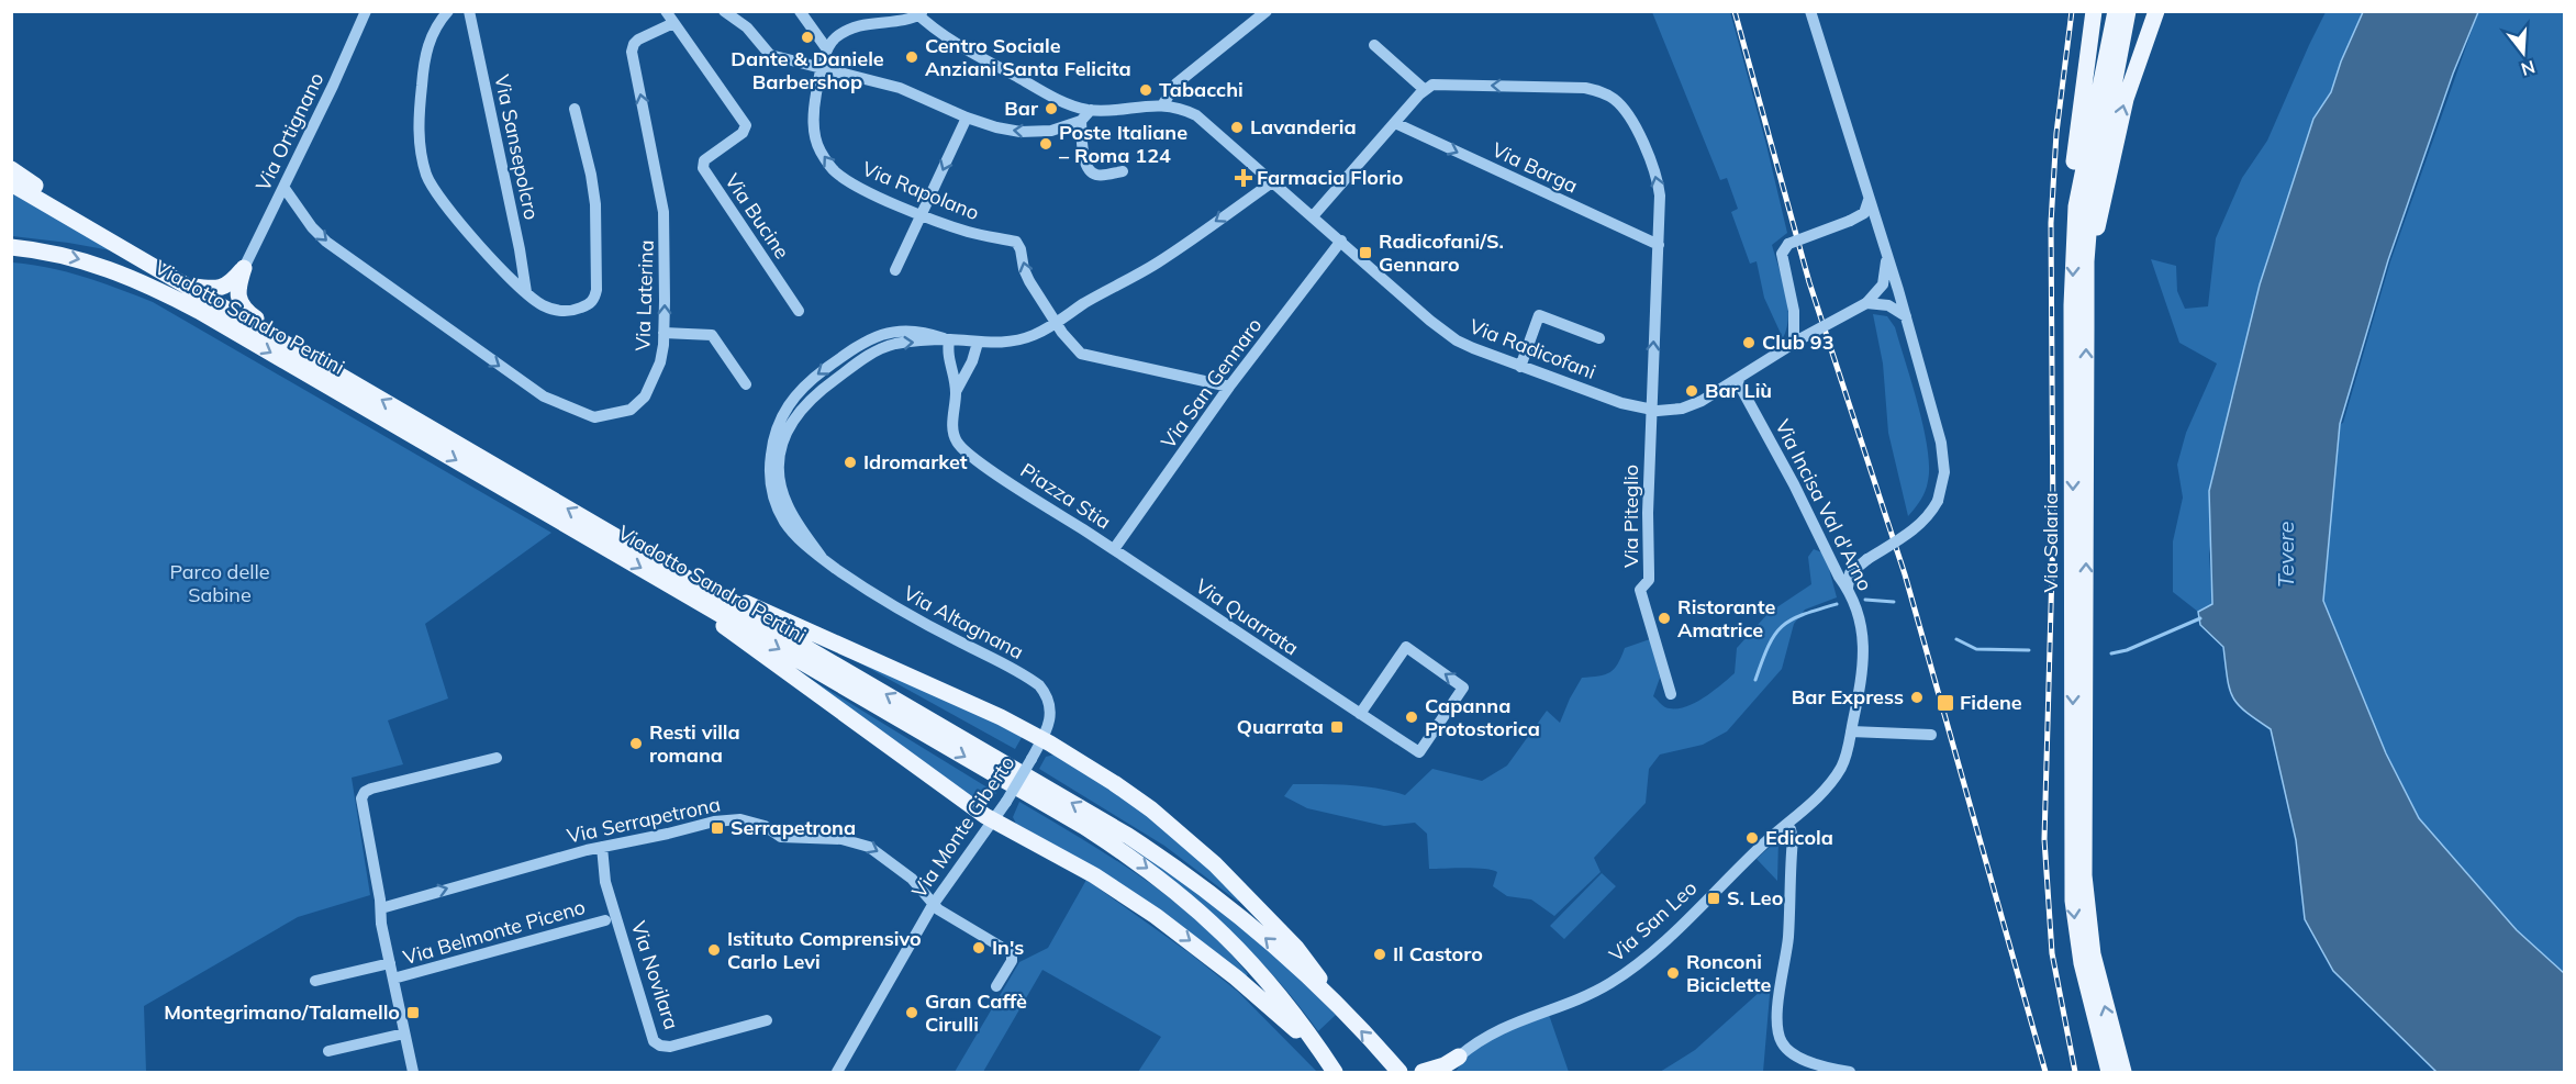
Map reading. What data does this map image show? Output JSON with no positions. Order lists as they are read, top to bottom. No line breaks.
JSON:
{"streets":{"main road":["Viadotto Sandro Pertini","Via Salaria"],"street":["Via Ortignano","Via Sansepolcro","Via Barga","Via Rapolano","Via Bucine","Via Laterina","Via Radicofani","Via San Gennaro","Piazza Stia","Via Incisa Val d'Arno","Via Piteglio","Via Quarrata","Via Altagnana","Via Serrapetrona","Via Monte Giberto","Via San Leo","Via Belmonte Piceno","Via Novilara"]},"crossings":[["Via Ortignano","Via Laterina"],["Via Barga","Via Piteglio"],["Via Bucine","Via Laterina"],["Via Radicofani","Via San Gennaro"],["Via Radicofani","Via Incisa Val d'Arno"],["Via Radicofani","Via Piteglio"],["Via San Gennaro","Piazza Stia"],["Via San Gennaro","Via Quarrata"],["Piazza Stia","Via Quarrata"],["Via Incisa Val d'Arno","Via San Leo"],["Via Altagnana","Via Monte Giberto"],["Via Serrapetrona","Via Monte Giberto"],["Via Serrapetrona","Via Novilara"]],"one_way":["Via Barga","Via Rapolano","Via Serrapetrona"],"water":["Tevere"],"parks":["Parco delle Sabine"],"places":{"other":["Dante & Daniele Barbershop","Centro Sociale Anziani Santa Felicita","Tabacchi","Bar","Lavanderia","Poste Italiane – Roma 124","Club 93","Bar Liù","Idromarket","Ristorante Amatrice","Bar Express","Capanna Protostorica","Resti villa romana","Edicola","In's","Istituto Comprensivo Carlo Levi","Il Castoro","Ronconi Biciclette","Gran Caffè Cirulli"],"health":["Farmacia Florio"],"transit":["Radicofani/S. Gennaro","Fidene","Quarrata","Serrapetrona","S. Leo","Montegrimano/Talamello"]},"north":"bottom"}
